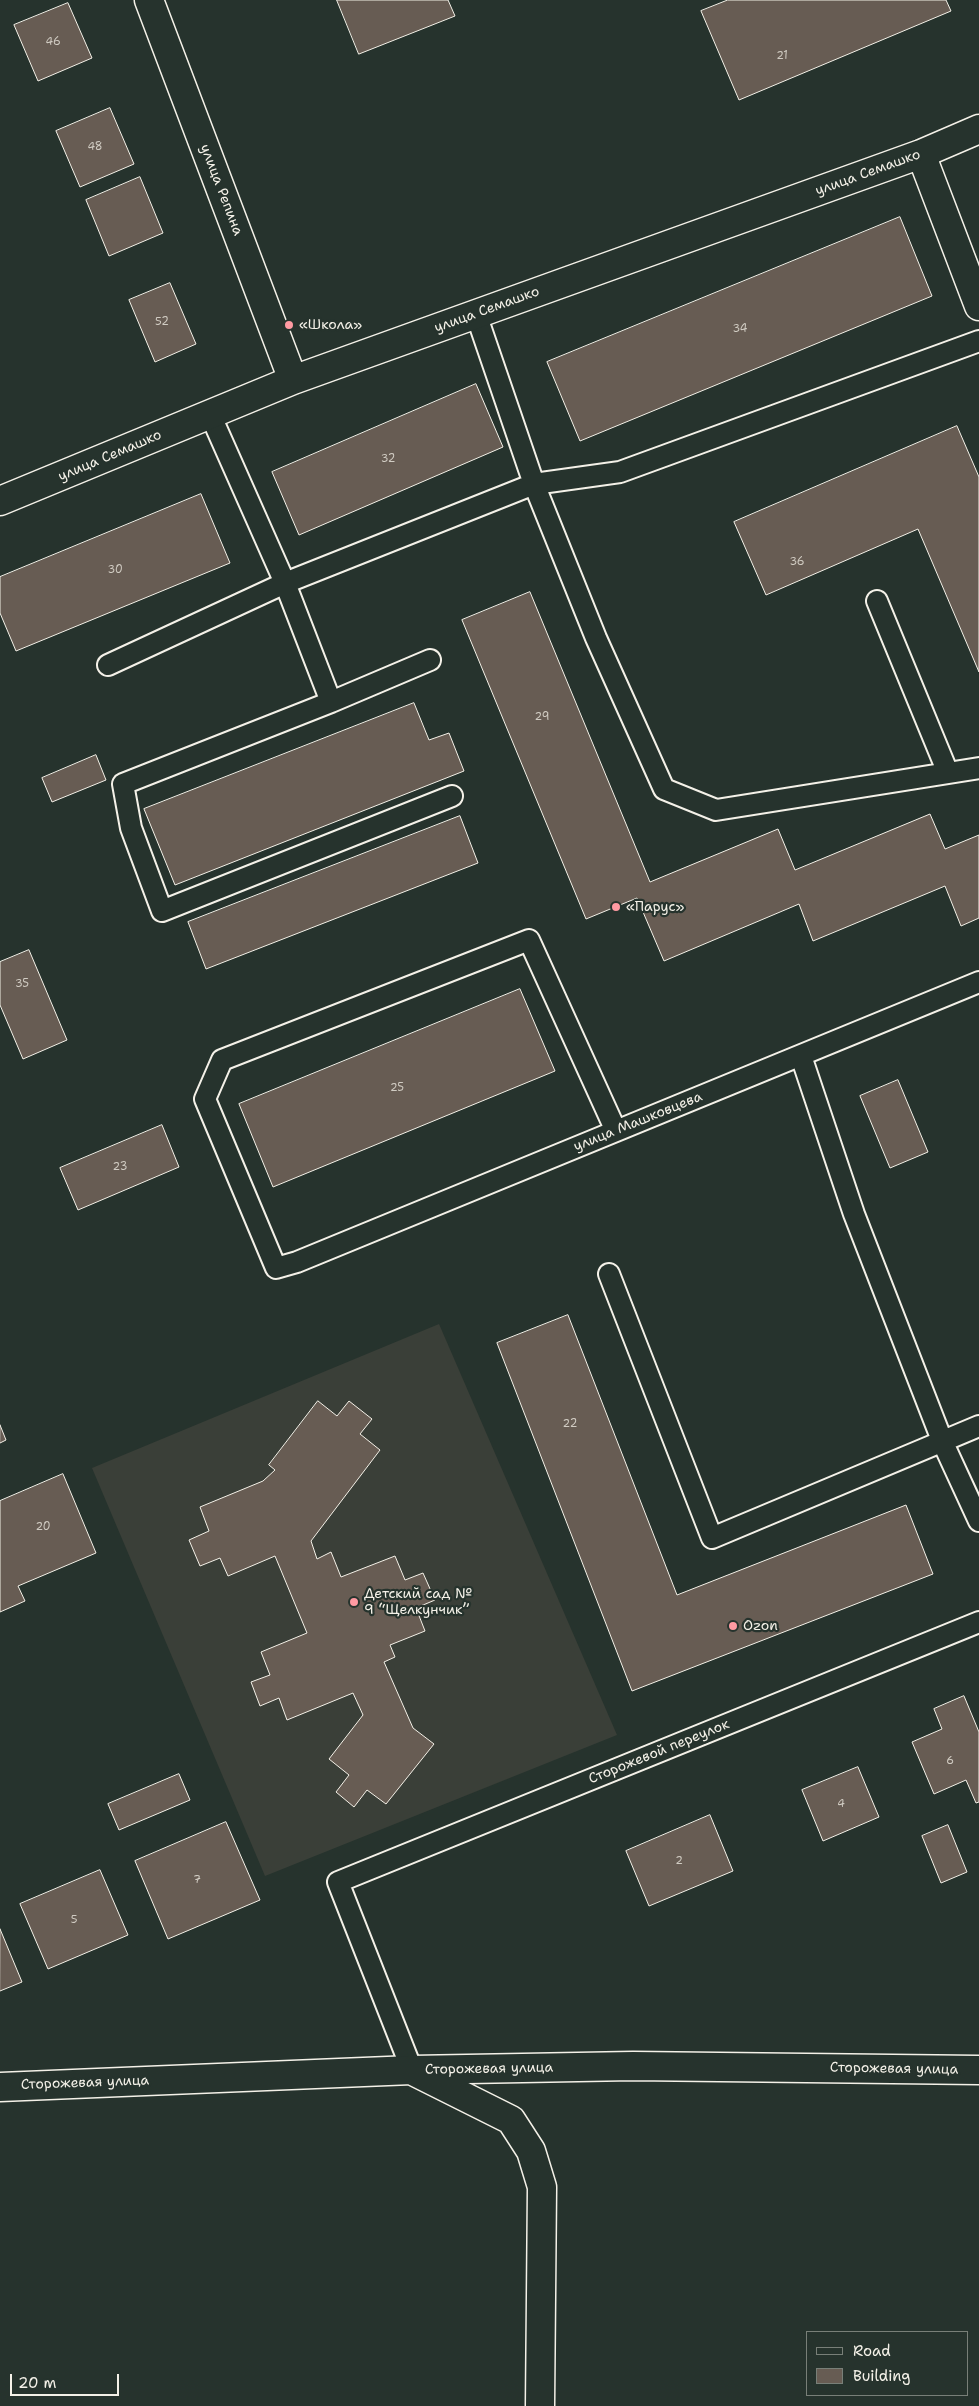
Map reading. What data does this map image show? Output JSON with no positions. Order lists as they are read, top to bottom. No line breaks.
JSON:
{"streets":{"street":["улица Семашко","улица Репина","Сторожевая улица"],"lane":["улица Машковцева","Сторожевой переулок"]},"crossings":[["улица Семашко","улица Репина"],["Сторожевой переулок","Сторожевая улица"]],"places":["«Школа»","«Парус»","Детский сад № 9 “Щелкунчик”","Ozon"],"house_numbers":["46","21","48","52","34","32","36","30","29","35","25","23","22","20","6","4","2","7","5"],"legend":["Road","Building"],"scale_bar":"20 m"}
